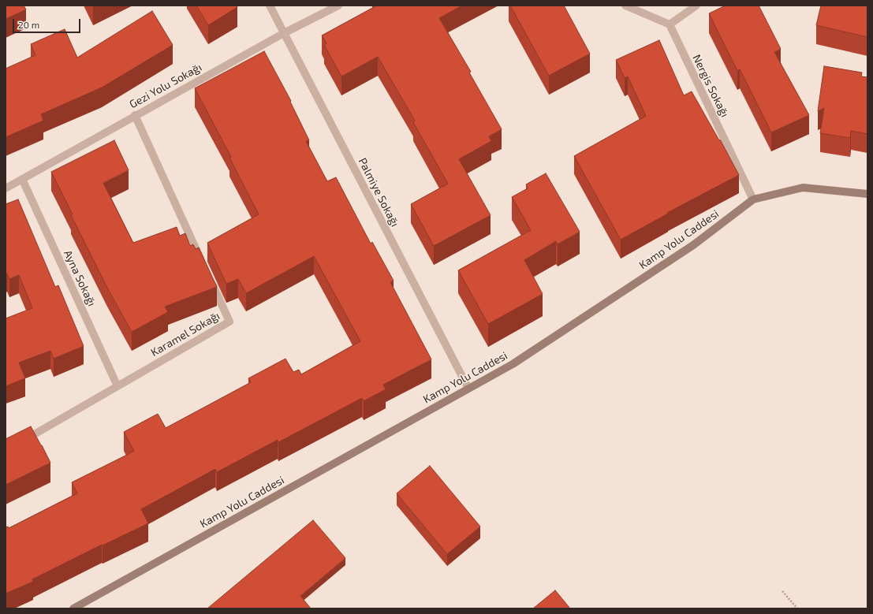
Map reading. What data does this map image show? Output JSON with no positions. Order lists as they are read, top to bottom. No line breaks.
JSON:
{"streets":{"street":["Gezi Yolu Sokağı","Nergis Sokağı","Palmiye Sokağı","Kamp Yolu Caddesi","Ayna Sokağı","Karamel Sokağı"]},"crossings":[["Gezi Yolu Sokağı","Palmiye Sokağı"],["Gezi Yolu Sokağı","Ayna Sokağı"],["Nergis Sokağı","Kamp Yolu Caddesi"],["Palmiye Sokağı","Kamp Yolu Caddesi"],["Ayna Sokağı","Karamel Sokağı"]],"scale_bar":"20 m"}
